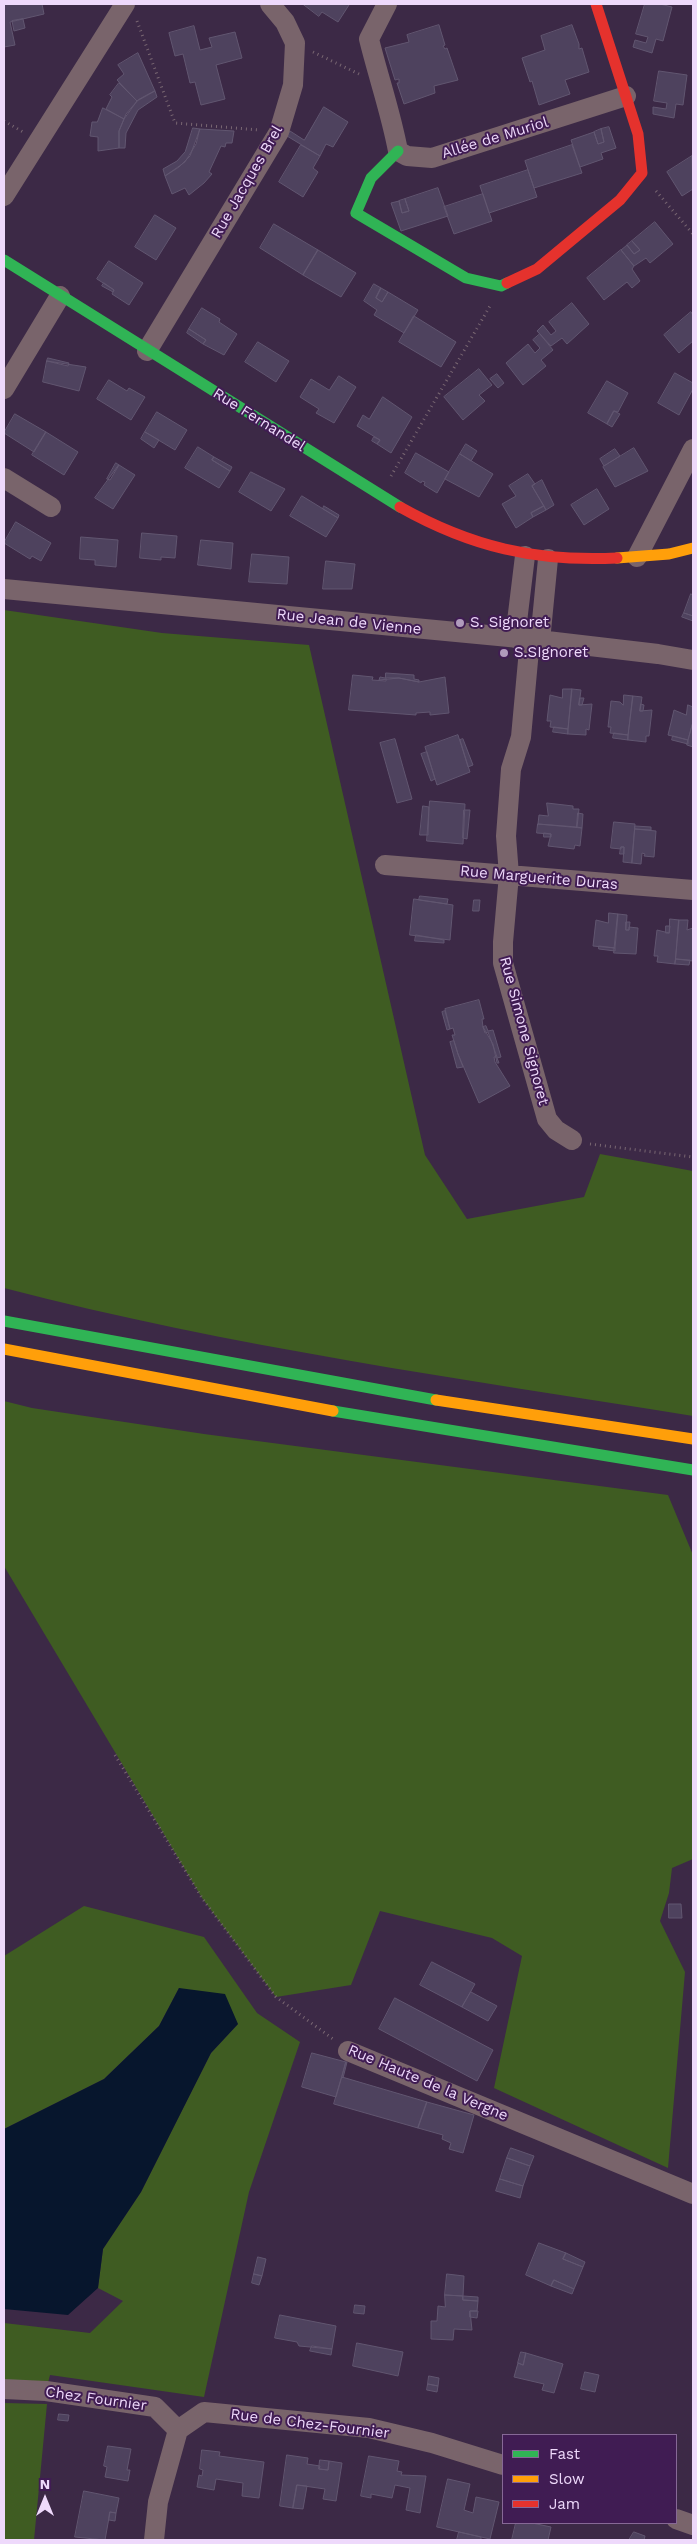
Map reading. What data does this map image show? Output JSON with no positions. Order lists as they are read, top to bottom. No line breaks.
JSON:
{"streets":{"main road":["Rue Fernandel"],"street":["Allée de Muriol","Rue Jacques Brel","Rue Jean de Vienne","Rue Marguerite Duras","Rue Simone Signoret","Rue Haute de la Vergne","Chez Fournier","Rue de Chez-Fournier"]},"crossings":[["Rue Jacques Brel","Rue Fernandel"],["Rue Jean de Vienne","Rue Simone Signoret"],["Rue Marguerite Duras","Rue Simone Signoret"],["Chez Fournier","Rue de Chez-Fournier"]],"places":["S. Signoret","S.SIgnoret"],"legend":["Fast","Slow","Jam"],"north":"top"}
